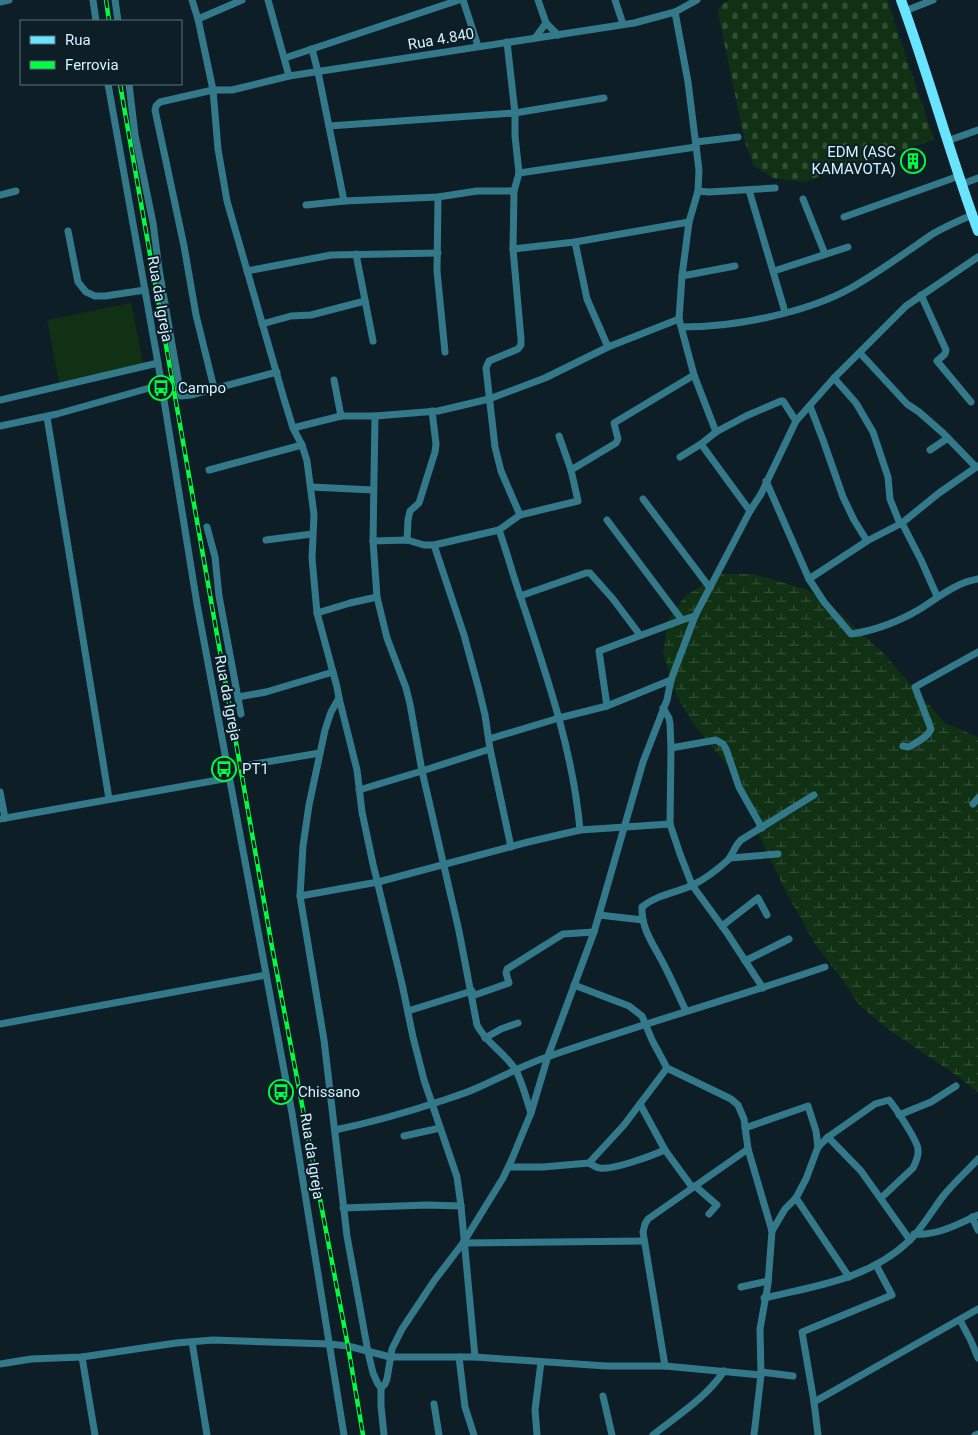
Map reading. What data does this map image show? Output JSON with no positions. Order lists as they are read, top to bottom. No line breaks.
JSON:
{"streets":{"street":["Rua 4.840","Rua da Igreja"]},"crossings":[["Rua 4.840","Rua da Igreja"]],"places":{"building":["EDM (ASC KAMAVOTA)"],"bus stop":["Campo","PT1","Chissano"]},"legend":["Rua","Ferrovia"]}
